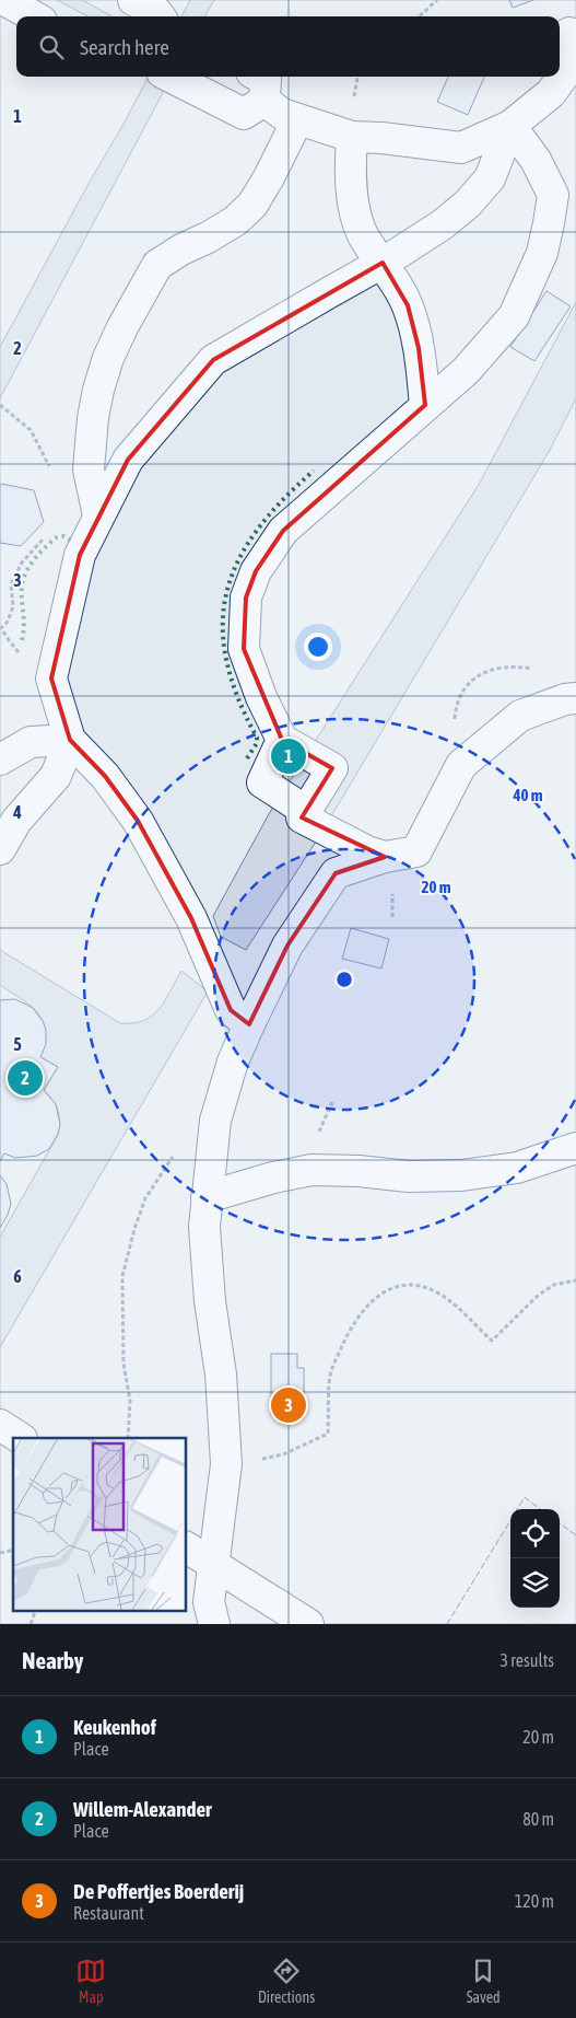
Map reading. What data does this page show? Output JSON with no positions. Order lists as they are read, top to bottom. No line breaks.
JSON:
{"page":{"search":"Search here","pins":["1","2","3"],"heading":["Nearby","3 results"],"list":[{"mark":"1","name":"Keukenhof","note":"Place","value":"20 m"},{"mark":"2","name":"Willem-Alexander","note":"Place","value":"80 m"},{"mark":"3","name":"De Poffertjes Boerderij","note":"Restaurant","value":"120 m"}],"nav":["Map","Directions","Saved"]},"grid":{"rows":["1","2","3","4","5","6"]},"rings":["40 m","20 m"]}
